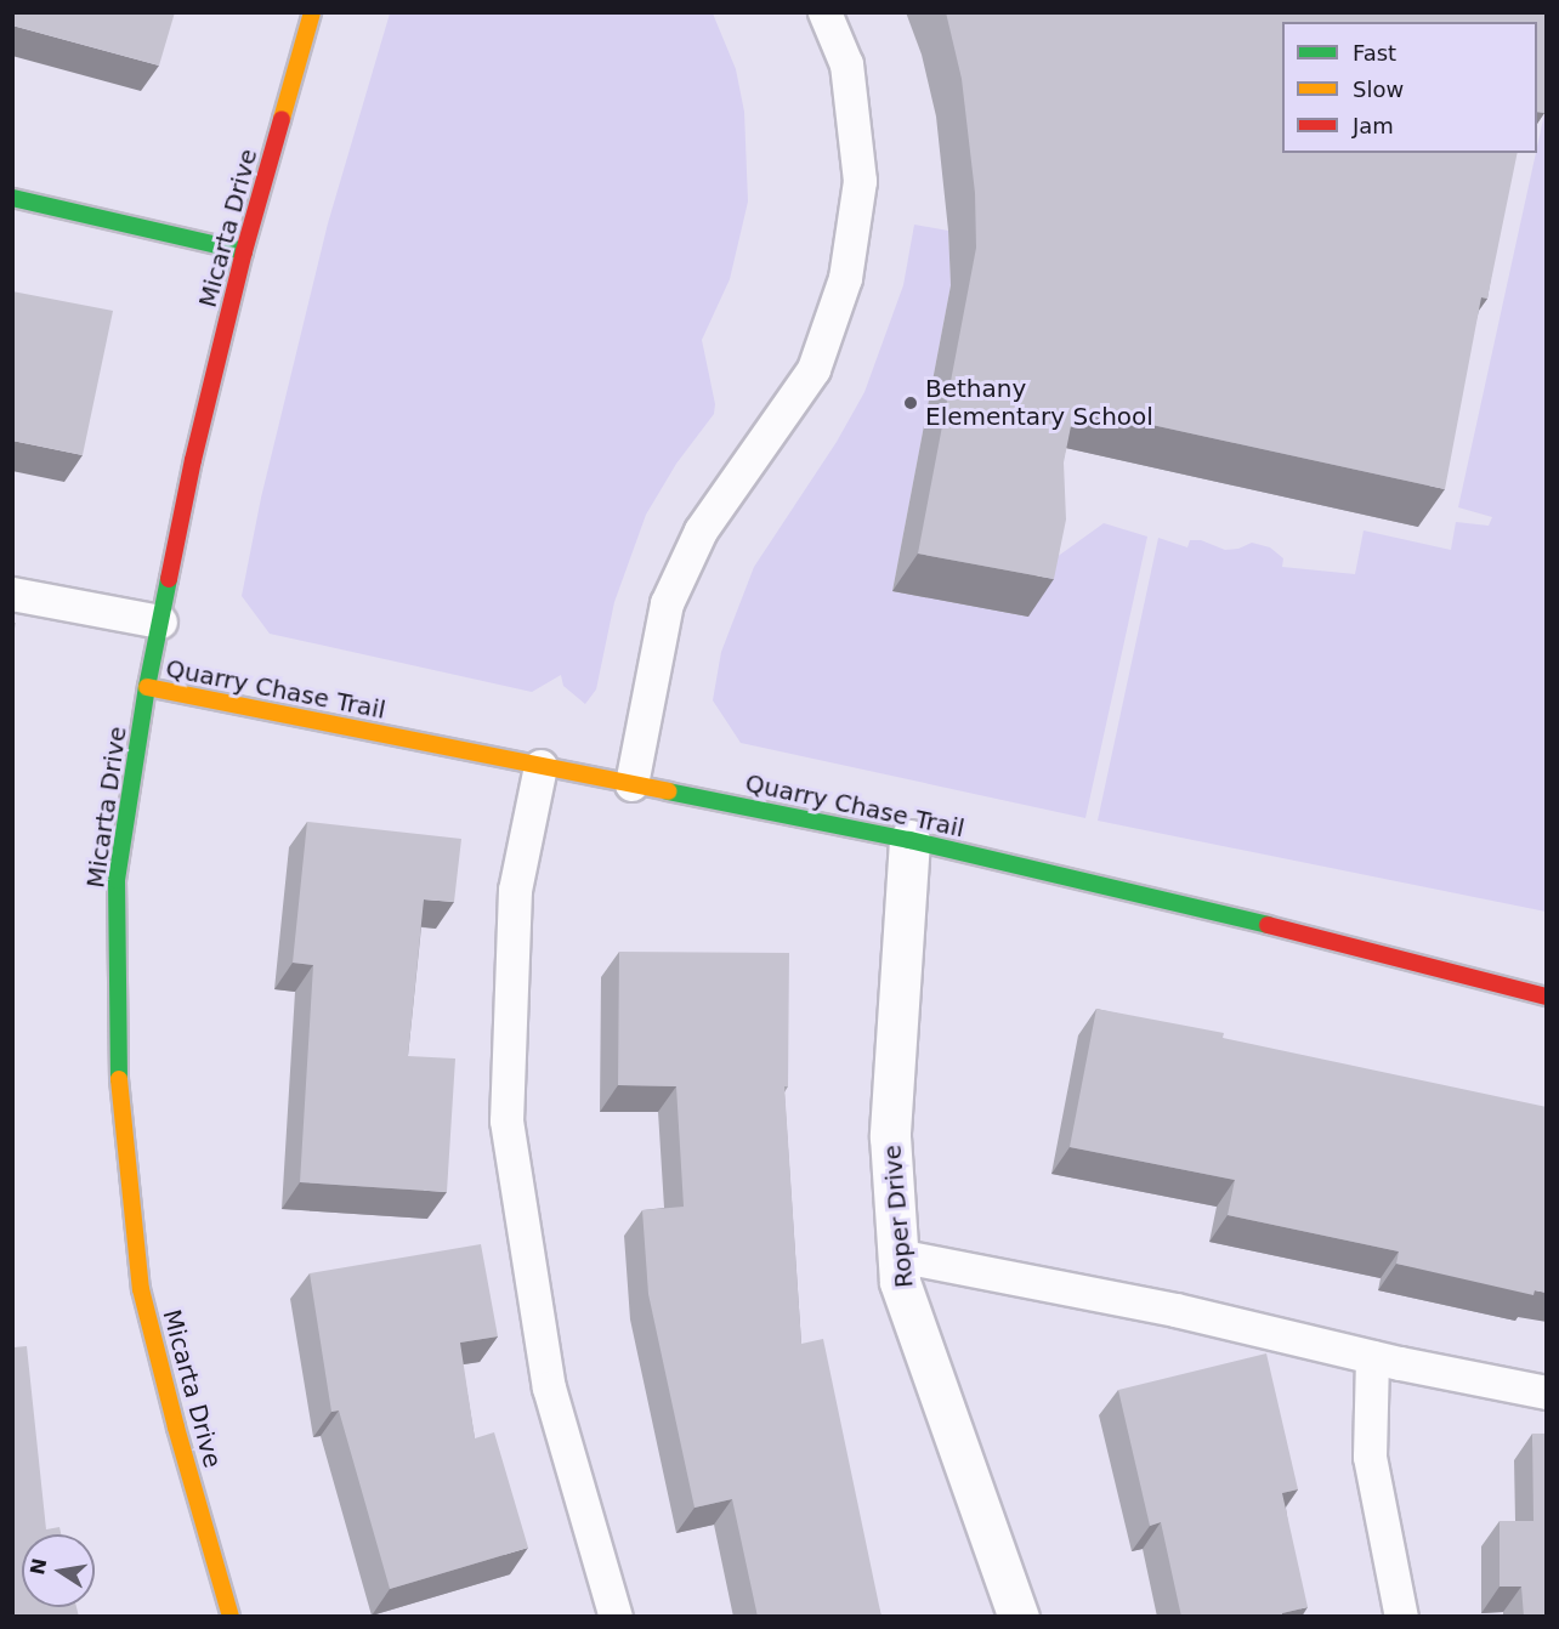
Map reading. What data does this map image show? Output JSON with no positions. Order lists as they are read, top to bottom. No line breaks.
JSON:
{"streets":{"street":["Micarta Drive","Quarry Chase Trail","Roper Drive"]},"crossings":[["Micarta Drive","Quarry Chase Trail"],["Quarry Chase Trail","Roper Drive"]],"places":["Bethany Elementary School"],"legend":["Fast","Slow","Jam"],"north":"left"}
